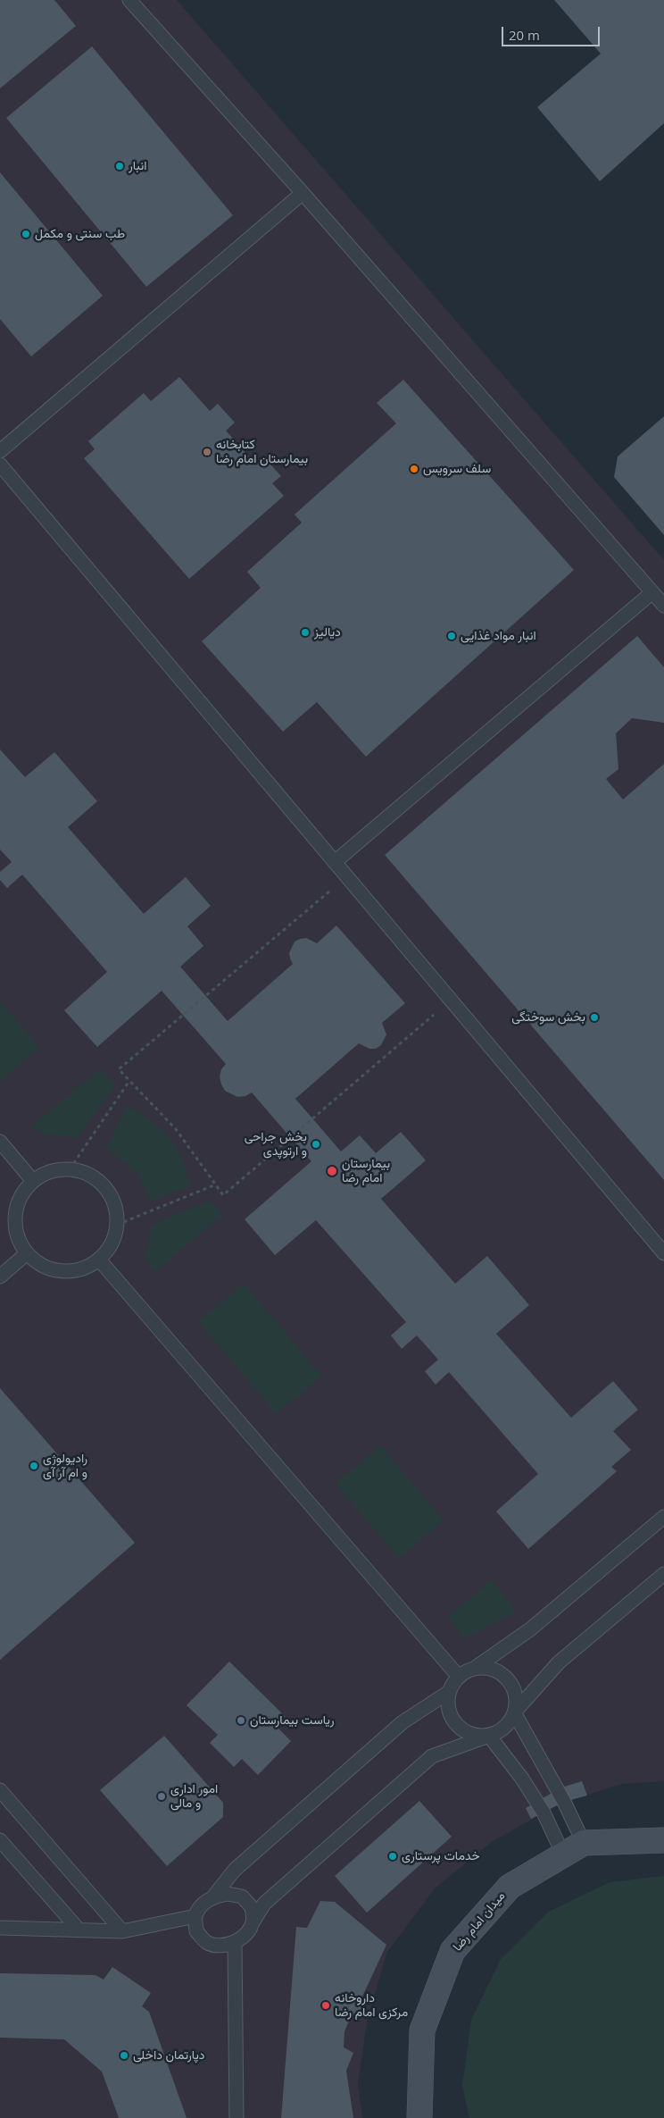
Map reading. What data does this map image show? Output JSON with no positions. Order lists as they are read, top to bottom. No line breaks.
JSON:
{"streets":{"main road":["میدان امام رضا"]},"places":["انبار","طب سنتی و مکمل","کتابخانه بیمارستان امام رضا","سلف سرویس","دیالیز","انبار مواد غذایی","بخش سوختگی","بخش جراحی و ارتوپدی","بیمارستان امام رضا","رادیولوژی و ام آر آی","ریاست بیمارستان","امور اداری و مالی","خدمات پرستاری","داروخانه مرکزی امام رضا","دپارتمان داخلی"],"scale_bar":"20 m"}
